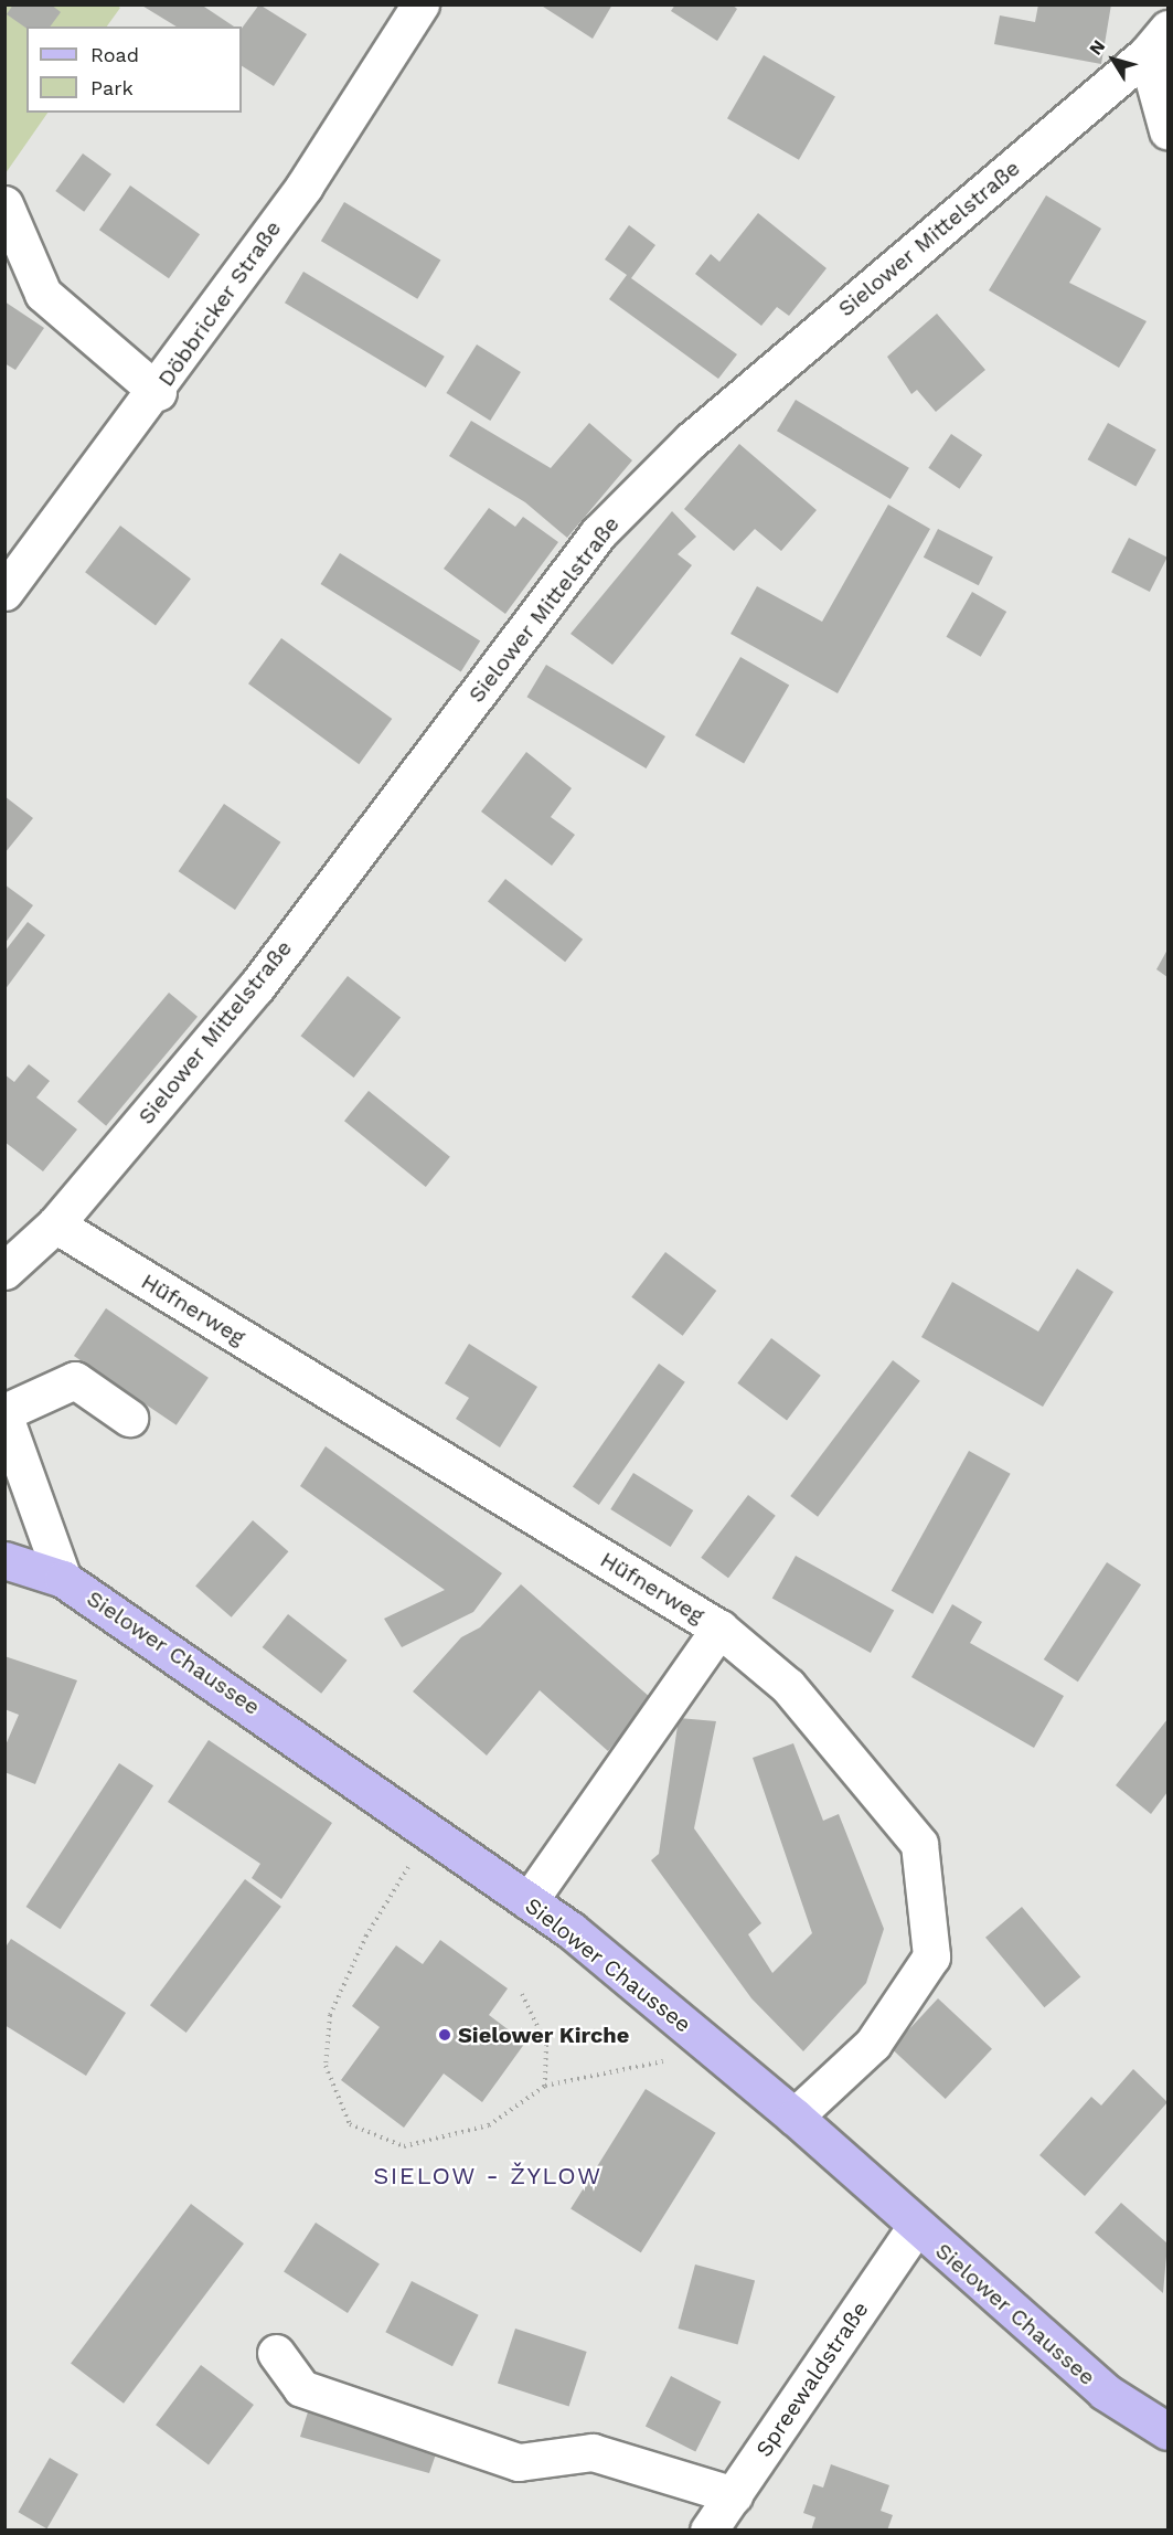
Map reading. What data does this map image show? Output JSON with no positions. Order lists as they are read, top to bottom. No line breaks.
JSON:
{"streets":{"main road":["Sielower Chaussee"],"street":["Sielower Mittelstraße","Döbbricker Straße","Hüfnerweg","Spreewaldstraße"]},"crossings":[["Sielower Mittelstraße","Hüfnerweg"],["Hüfnerweg","Sielower Chaussee"],["Sielower Chaussee","Spreewaldstraße"]],"districts":["SIELOW - ŽYLOW"],"places":["Sielower Kirche"],"legend":["Road","Park"],"north":"top left"}
